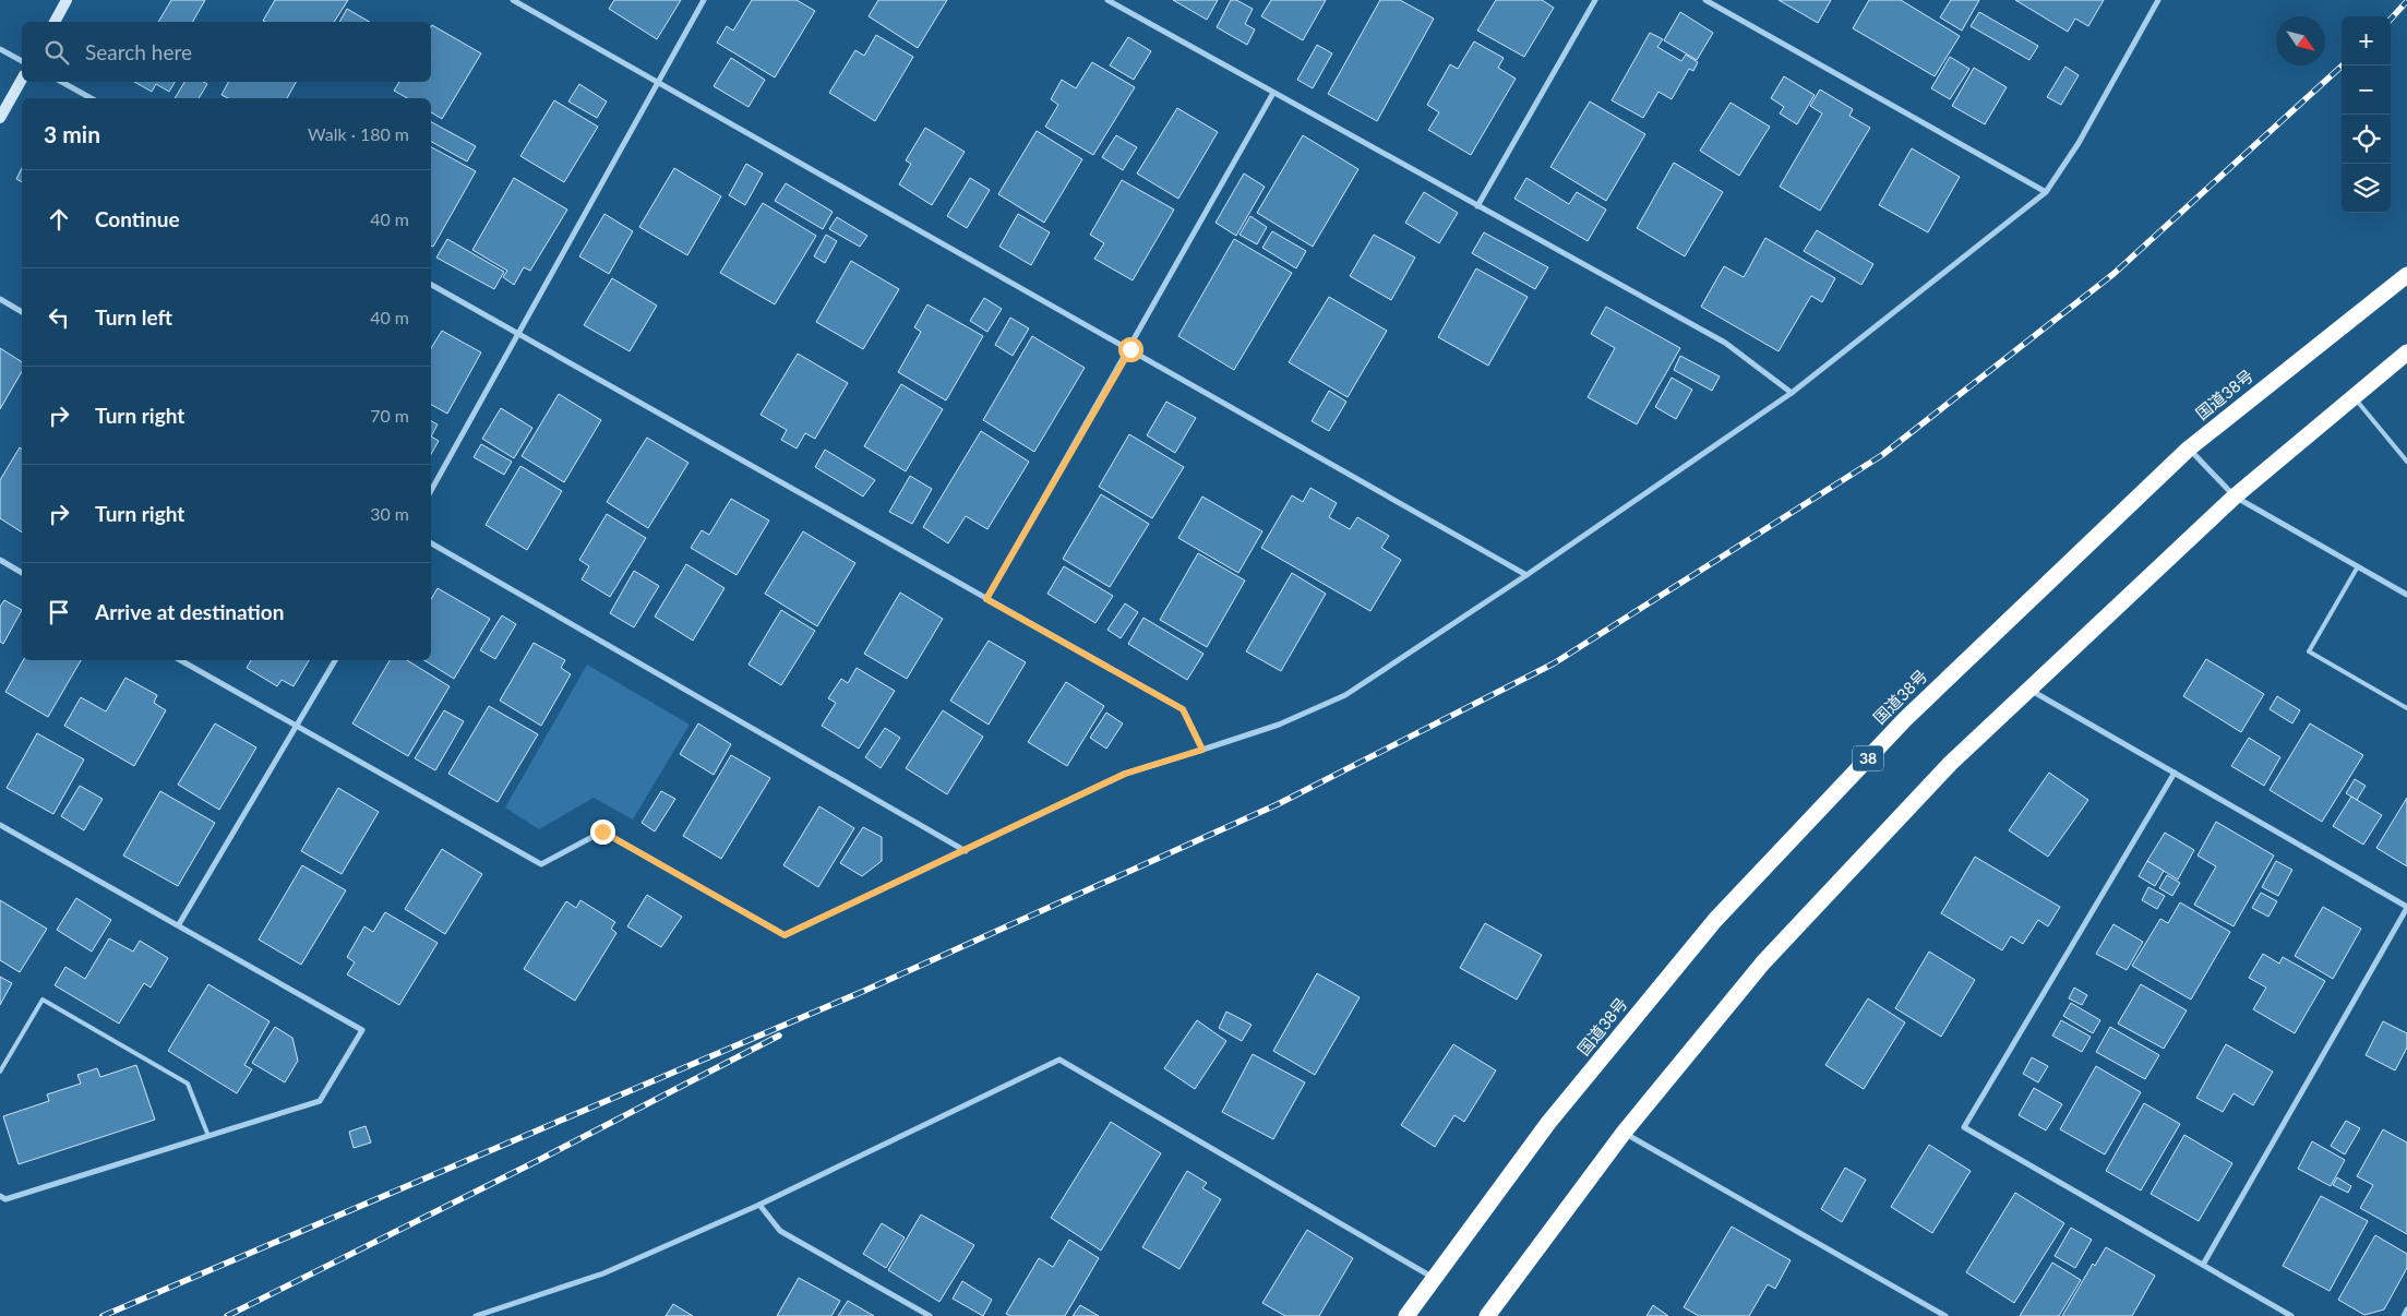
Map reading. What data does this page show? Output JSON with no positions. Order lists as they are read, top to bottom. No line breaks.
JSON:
{"streets":{"highway":["国道38号","38"]},"north":"bottom right","page":{"map_buttons":["+","−"],"search":"Search here","heading":["3 min","Walk · 180 m"],"list":[["Continue","40 m"],["Turn left","40 m"],["Turn right","70 m"],["Turn right","30 m"],"Arrive at destination"]}}
